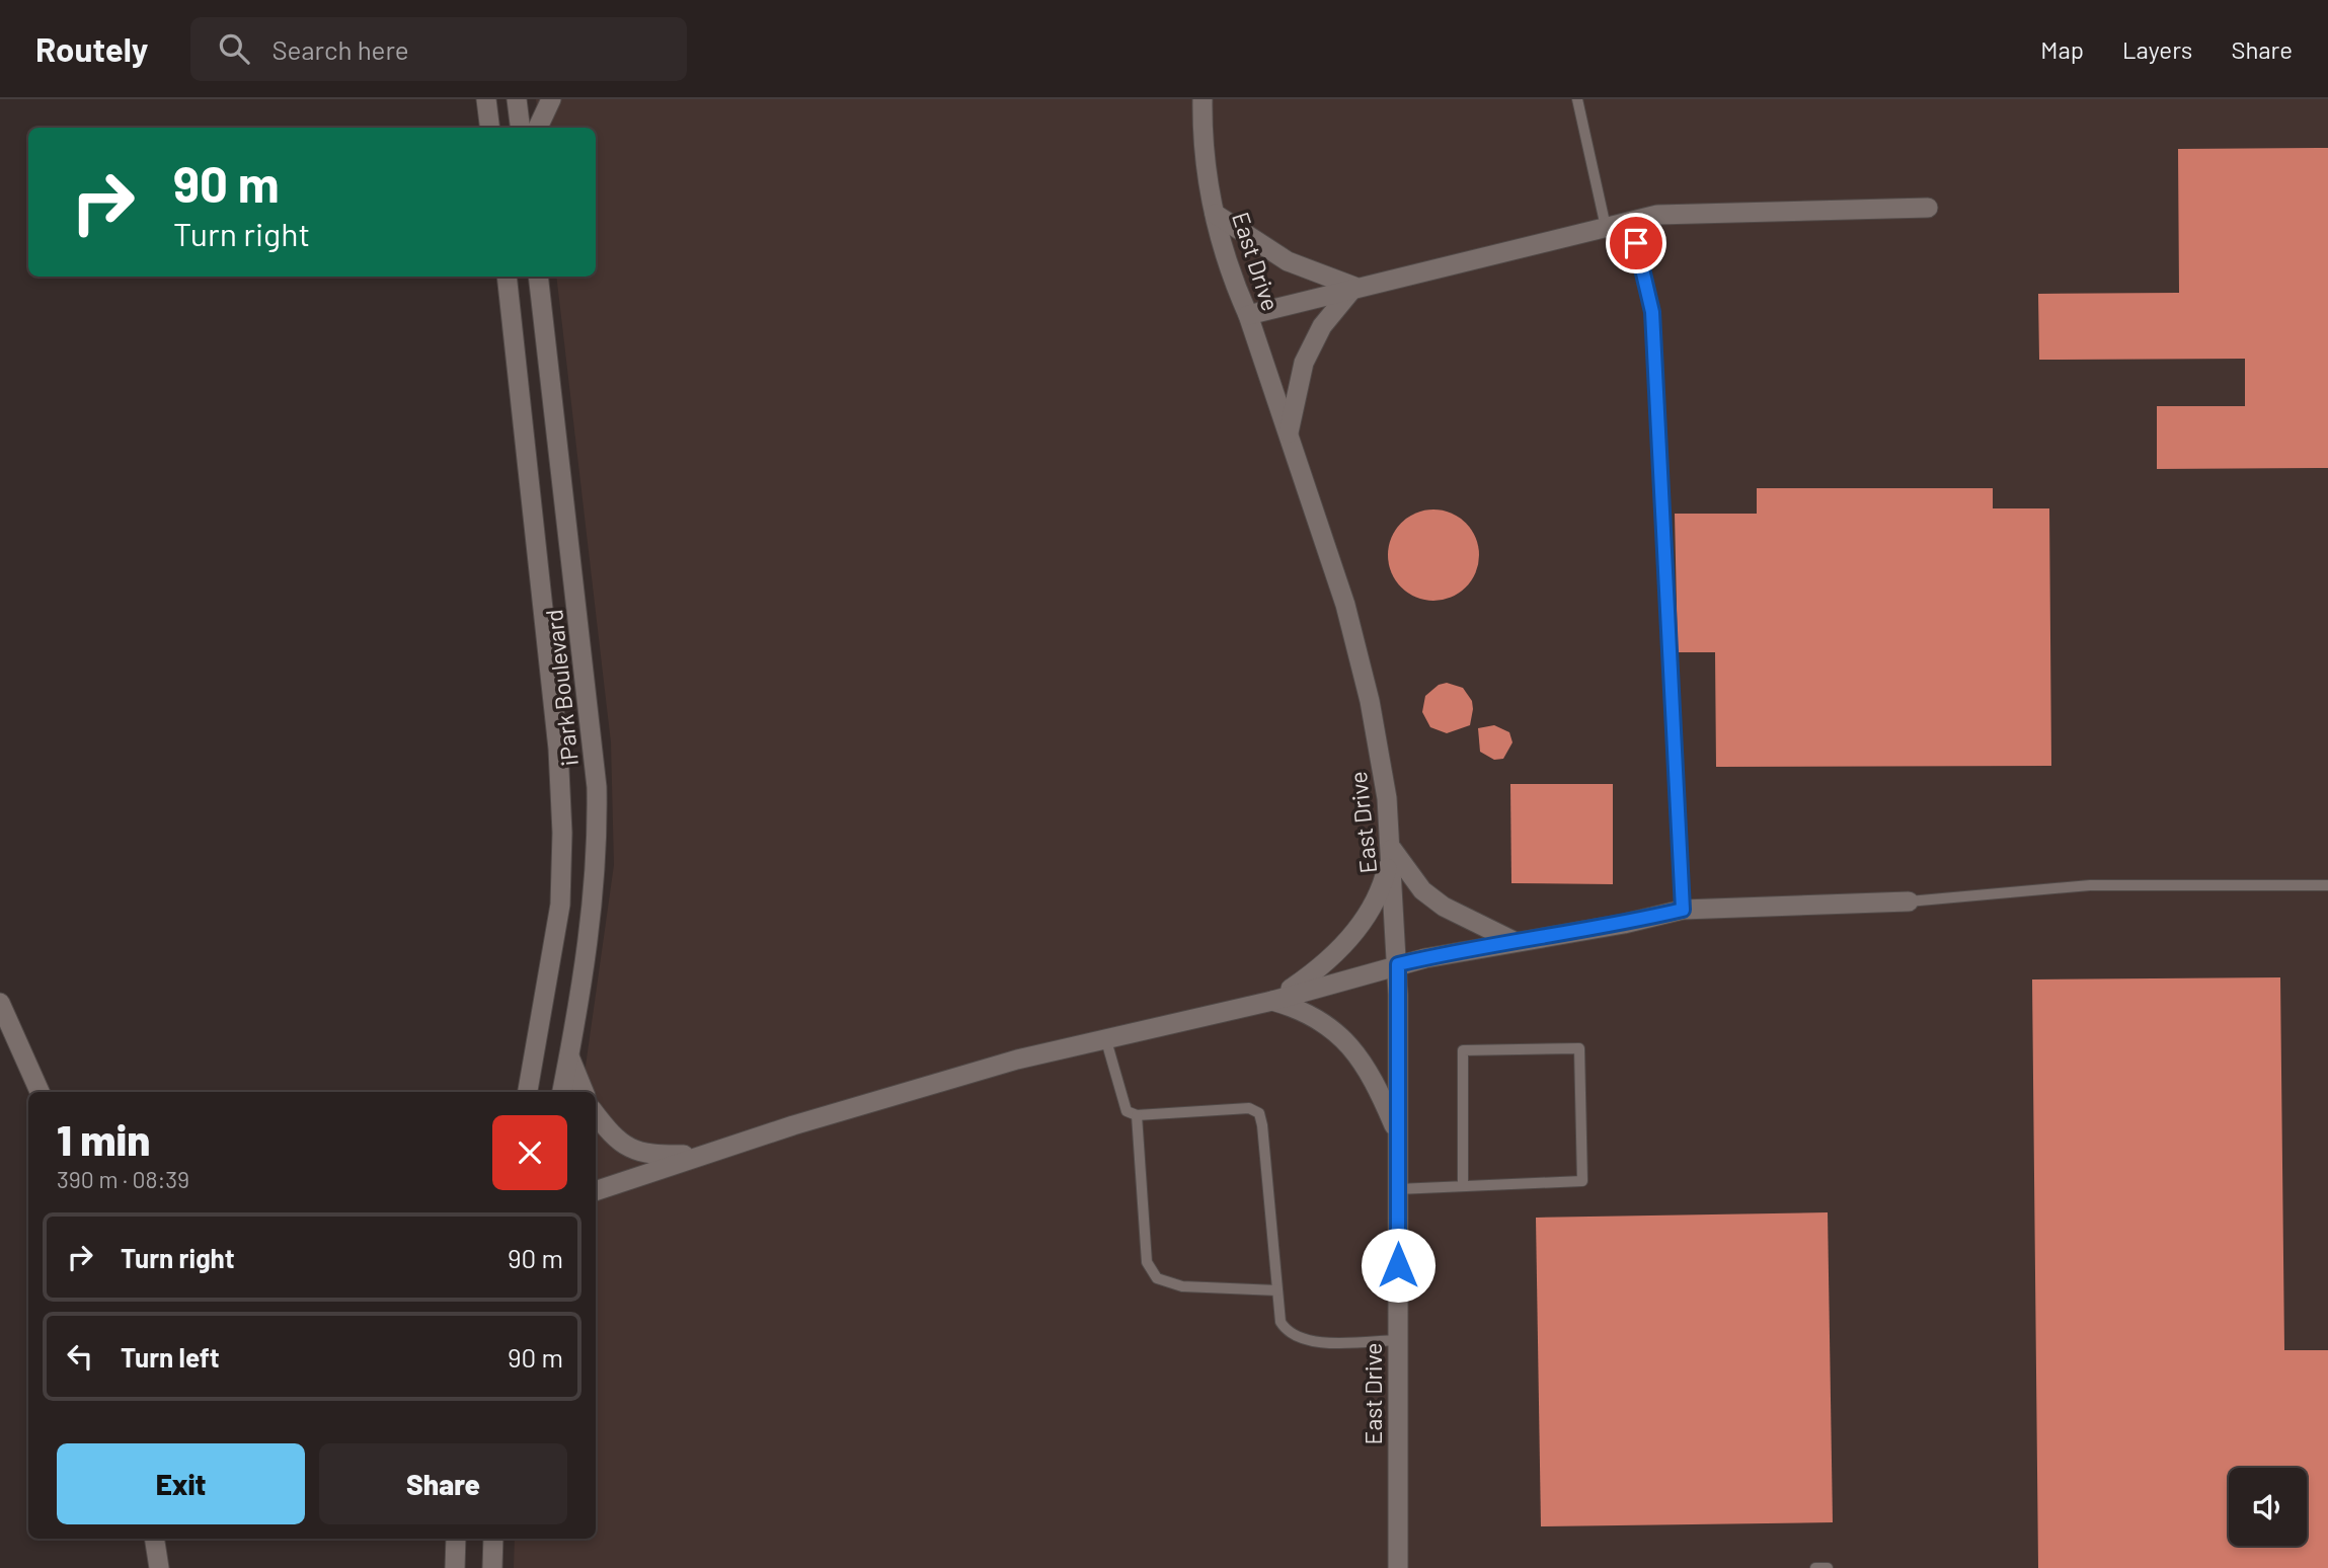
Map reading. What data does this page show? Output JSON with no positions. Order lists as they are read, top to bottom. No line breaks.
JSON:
{"streets":{"street":["East Drive","iPark Boulevard"]},"page":{"header":"Routely","search":"Search here","nav":["Map","Layers","Share"],"turn":["90 m","Turn right"],"heading":["1 min","390 m · 08:39"],"list":[{"name":"Turn right","value":"90 m"},{"name":"Turn left","value":"90 m"}],"buttons":["Exit","Share"]}}
